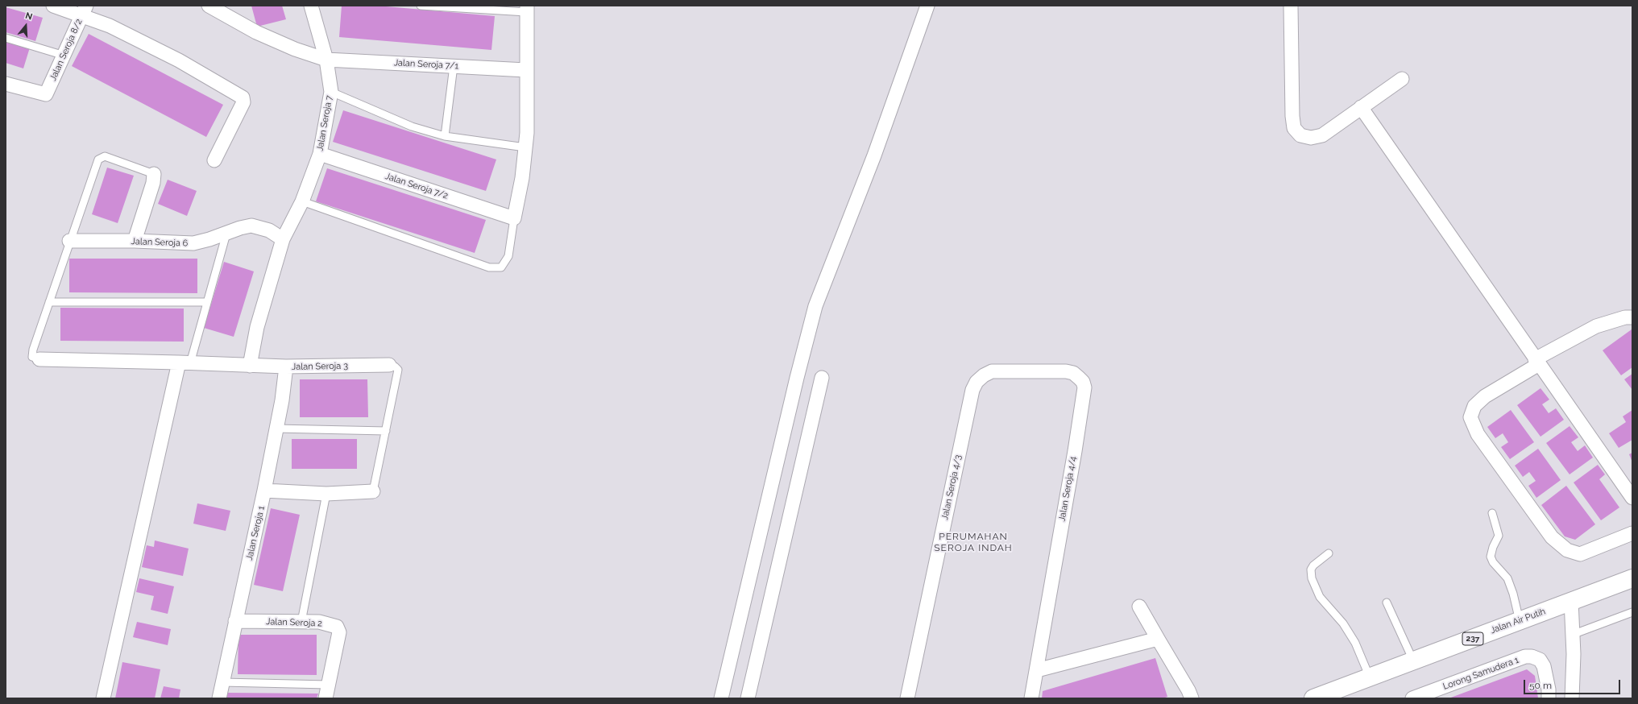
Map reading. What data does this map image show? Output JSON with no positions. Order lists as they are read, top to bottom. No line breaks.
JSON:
{"streets":{"main road":["Jalan Air Putih","237"],"street":["Jalan Seroja 8/2","Jalan Seroja 7/1","Jalan Seroja 7","Jalan Seroja 7/2","Jalan Seroja 6","Jalan Seroja 3","Jalan Seroja 4/3","Jalan Seroja 4/4","Jalan Seroja 1","Jalan Seroja 2","Lorong Samudera 1"]},"crossings":[["Jalan Seroja 7/1","Jalan Seroja 7"],["Jalan Seroja 7","Jalan Seroja 7/2"],["Jalan Seroja 7","Jalan Seroja 6"],["Jalan Seroja 7","Jalan Seroja 3"],["Jalan Seroja 3","Jalan Seroja 1"],["Jalan Seroja 4/3","Jalan Seroja 4/4"],["Jalan Seroja 1","Jalan Seroja 2"]],"districts":["PERUMAHAN SEROJA INDAH"],"scale_bar":"50 m","north":"top"}
